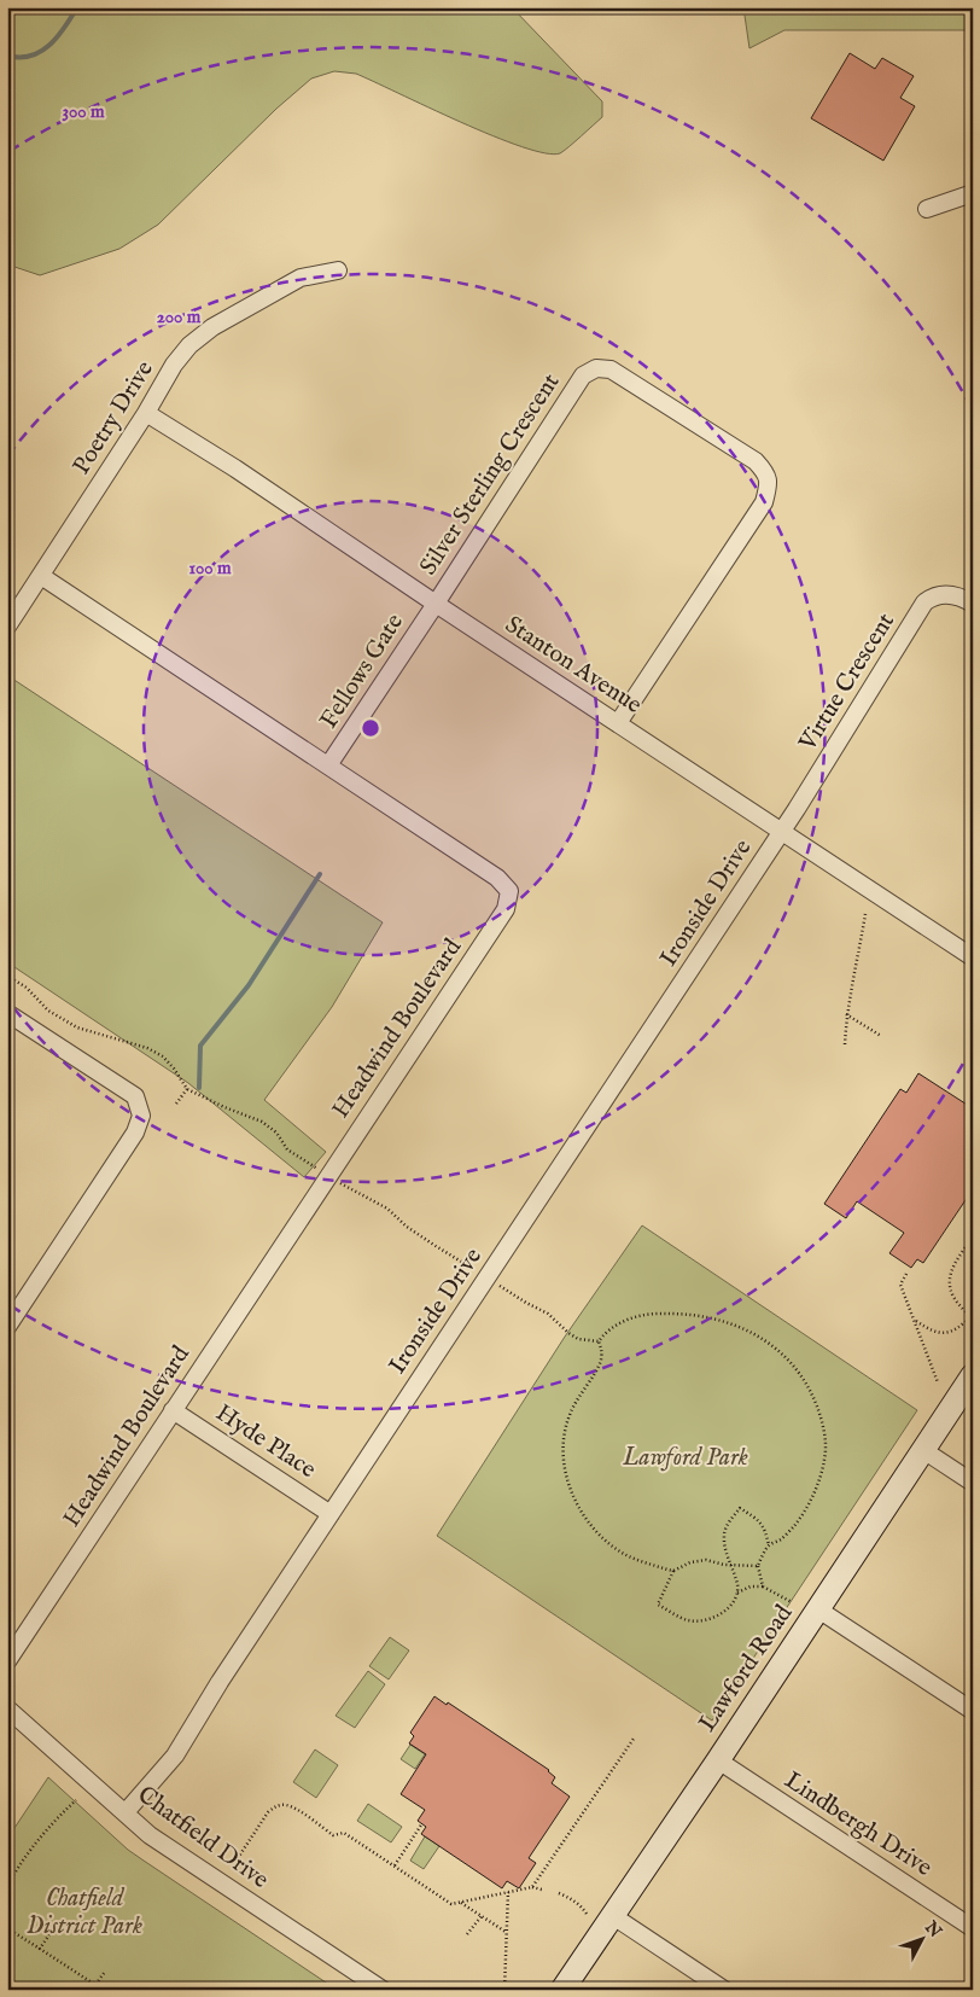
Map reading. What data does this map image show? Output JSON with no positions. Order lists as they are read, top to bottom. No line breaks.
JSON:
{"streets":{"street":["Poetry Drive","Silver Sterling Crescent","Stanton Avenue","Fellows Gate","Virtue Crescent","Ironside Drive","Headwind Boulevard","Hyde Place","Lawford Road","Lindbergh Drive","Chatfield Drive"]},"crossings":[["Poetry Drive","Stanton Avenue"],["Poetry Drive","Headwind Boulevard"],["Silver Sterling Crescent","Stanton Avenue"],["Silver Sterling Crescent","Fellows Gate"],["Stanton Avenue","Fellows Gate"],["Stanton Avenue","Virtue Crescent"],["Stanton Avenue","Ironside Drive"],["Fellows Gate","Headwind Boulevard"],["Virtue Crescent","Ironside Drive"],["Ironside Drive","Hyde Place"],["Ironside Drive","Chatfield Drive"],["Headwind Boulevard","Hyde Place"],["Lawford Road","Lindbergh Drive"]],"parks":["Lawford Park","Chatfield District Park"],"north":"top right","rings":["300 m","200 m","100 m"]}
